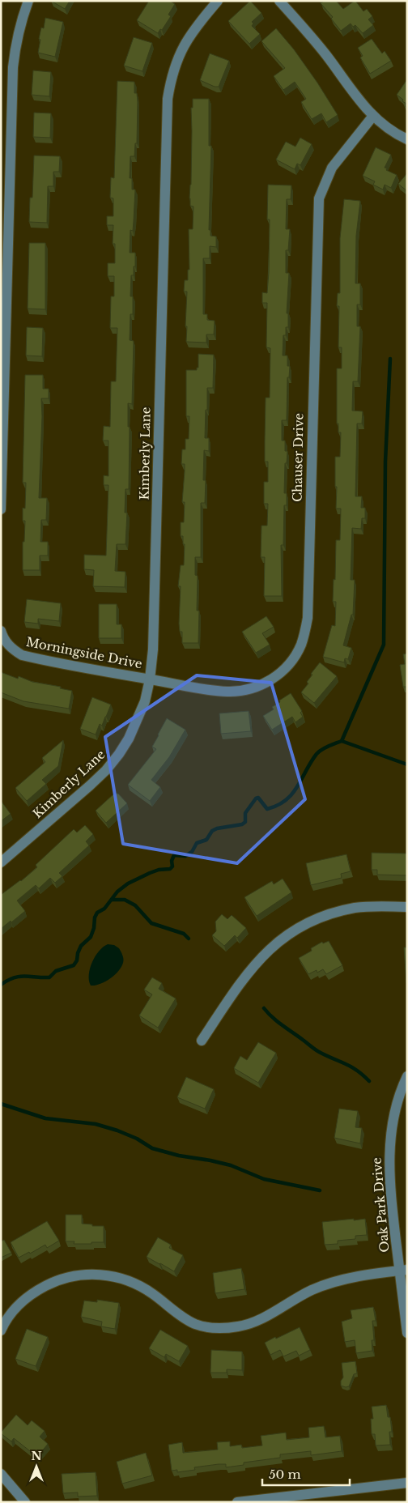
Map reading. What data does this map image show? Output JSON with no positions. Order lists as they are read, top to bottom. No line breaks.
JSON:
{"streets":{"street":["Kimberly Lane","Chauser Drive","Morningside Drive","Oak Park Drive"]},"crossings":[["Kimberly Lane","Chauser Drive"],["Kimberly Lane","Morningside Drive"],["Chauser Drive","Morningside Drive"]],"scale_bar":"50 m","north":"top"}
